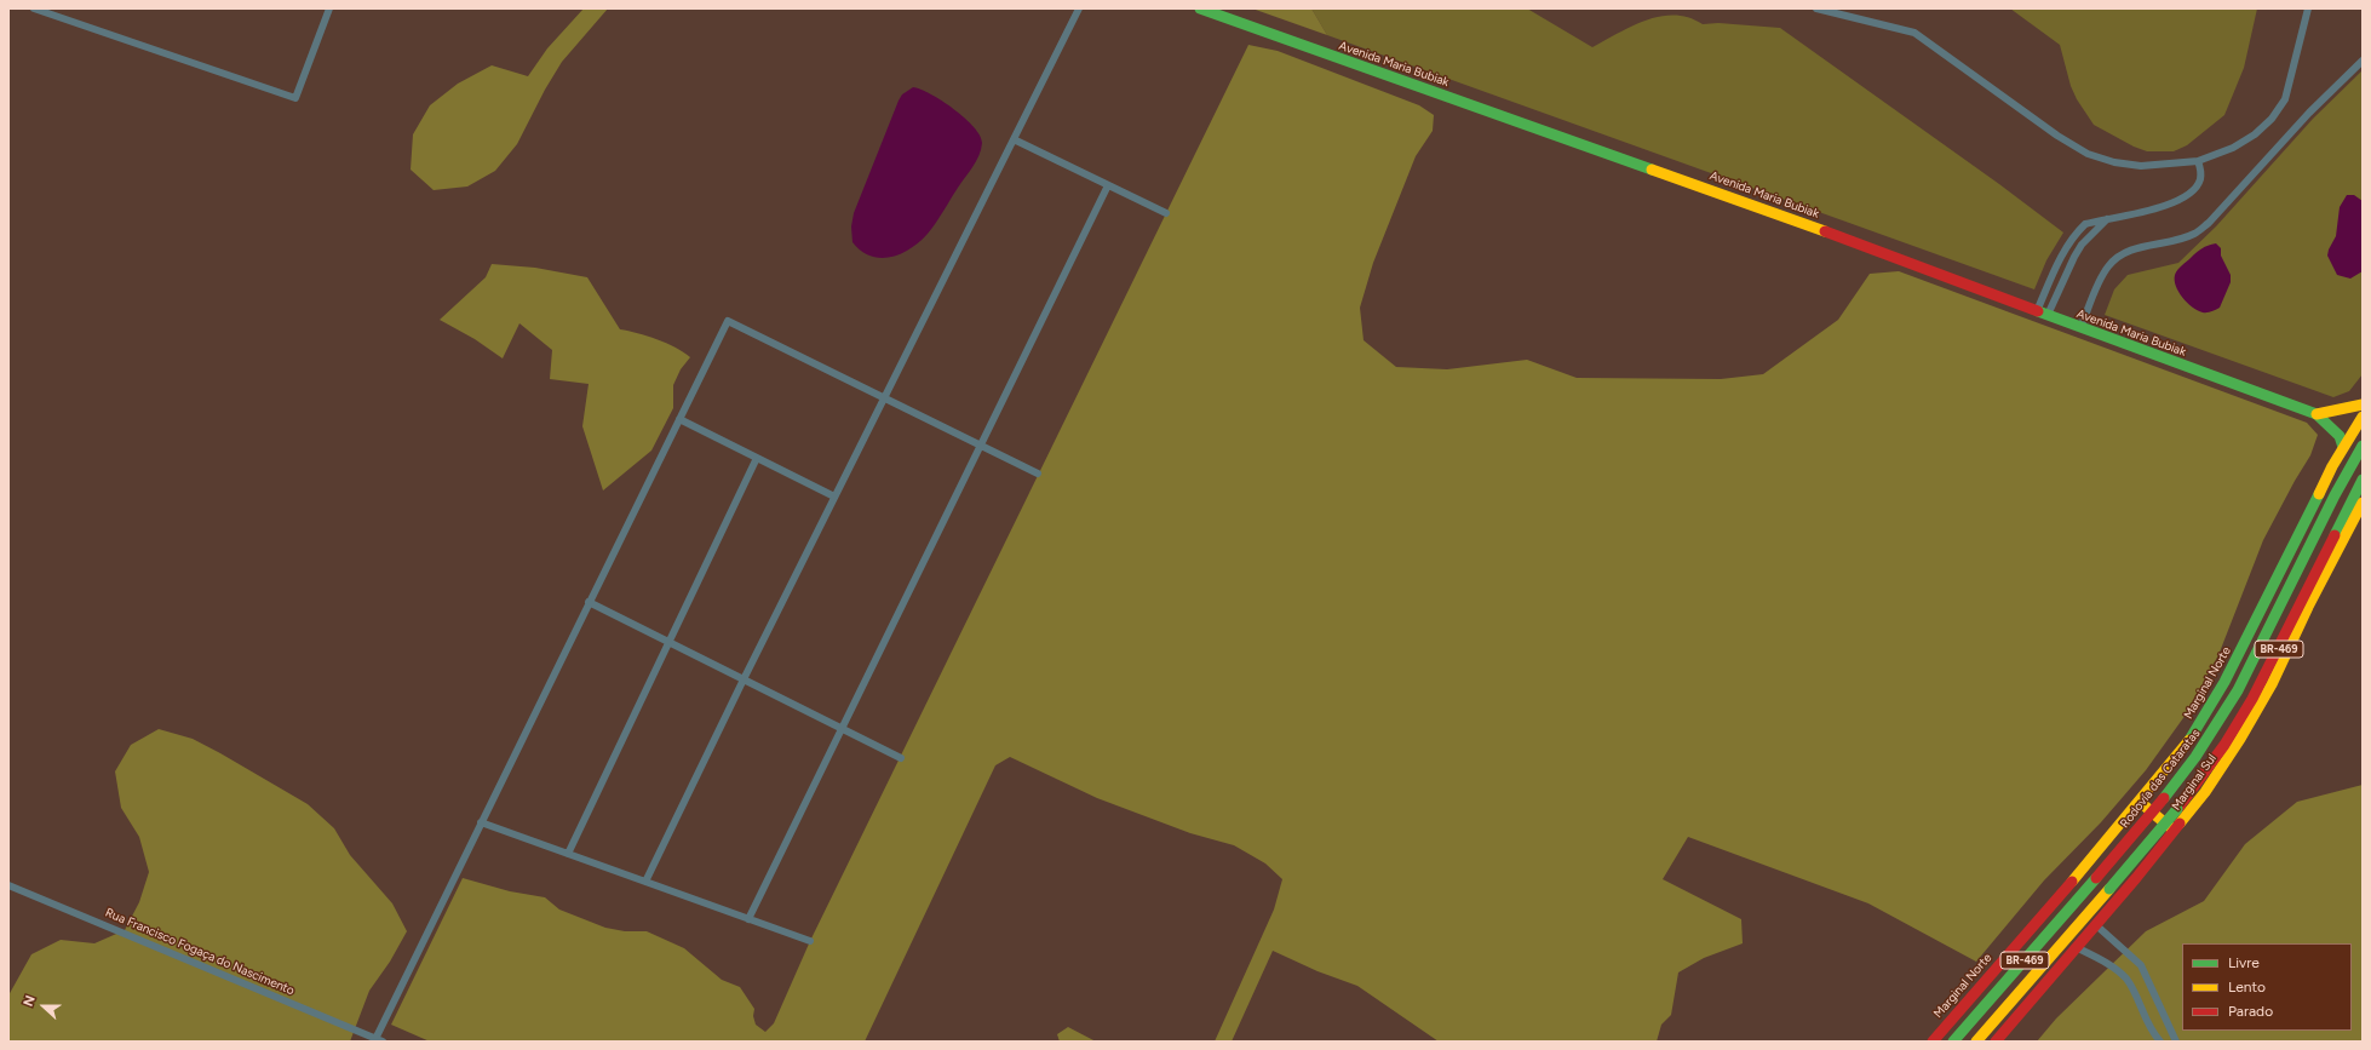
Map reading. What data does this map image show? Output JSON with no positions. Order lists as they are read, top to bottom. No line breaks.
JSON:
{"streets":{"main road":["Avenida Maria Bubiak","BR-469","Marginal Norte","Rodovía das Cataratas","Marginal Sul"],"street":["Rua Francisco Fogaça do Nascimento"]},"legend":["Livre","Lento","Parado"],"north":"left"}
